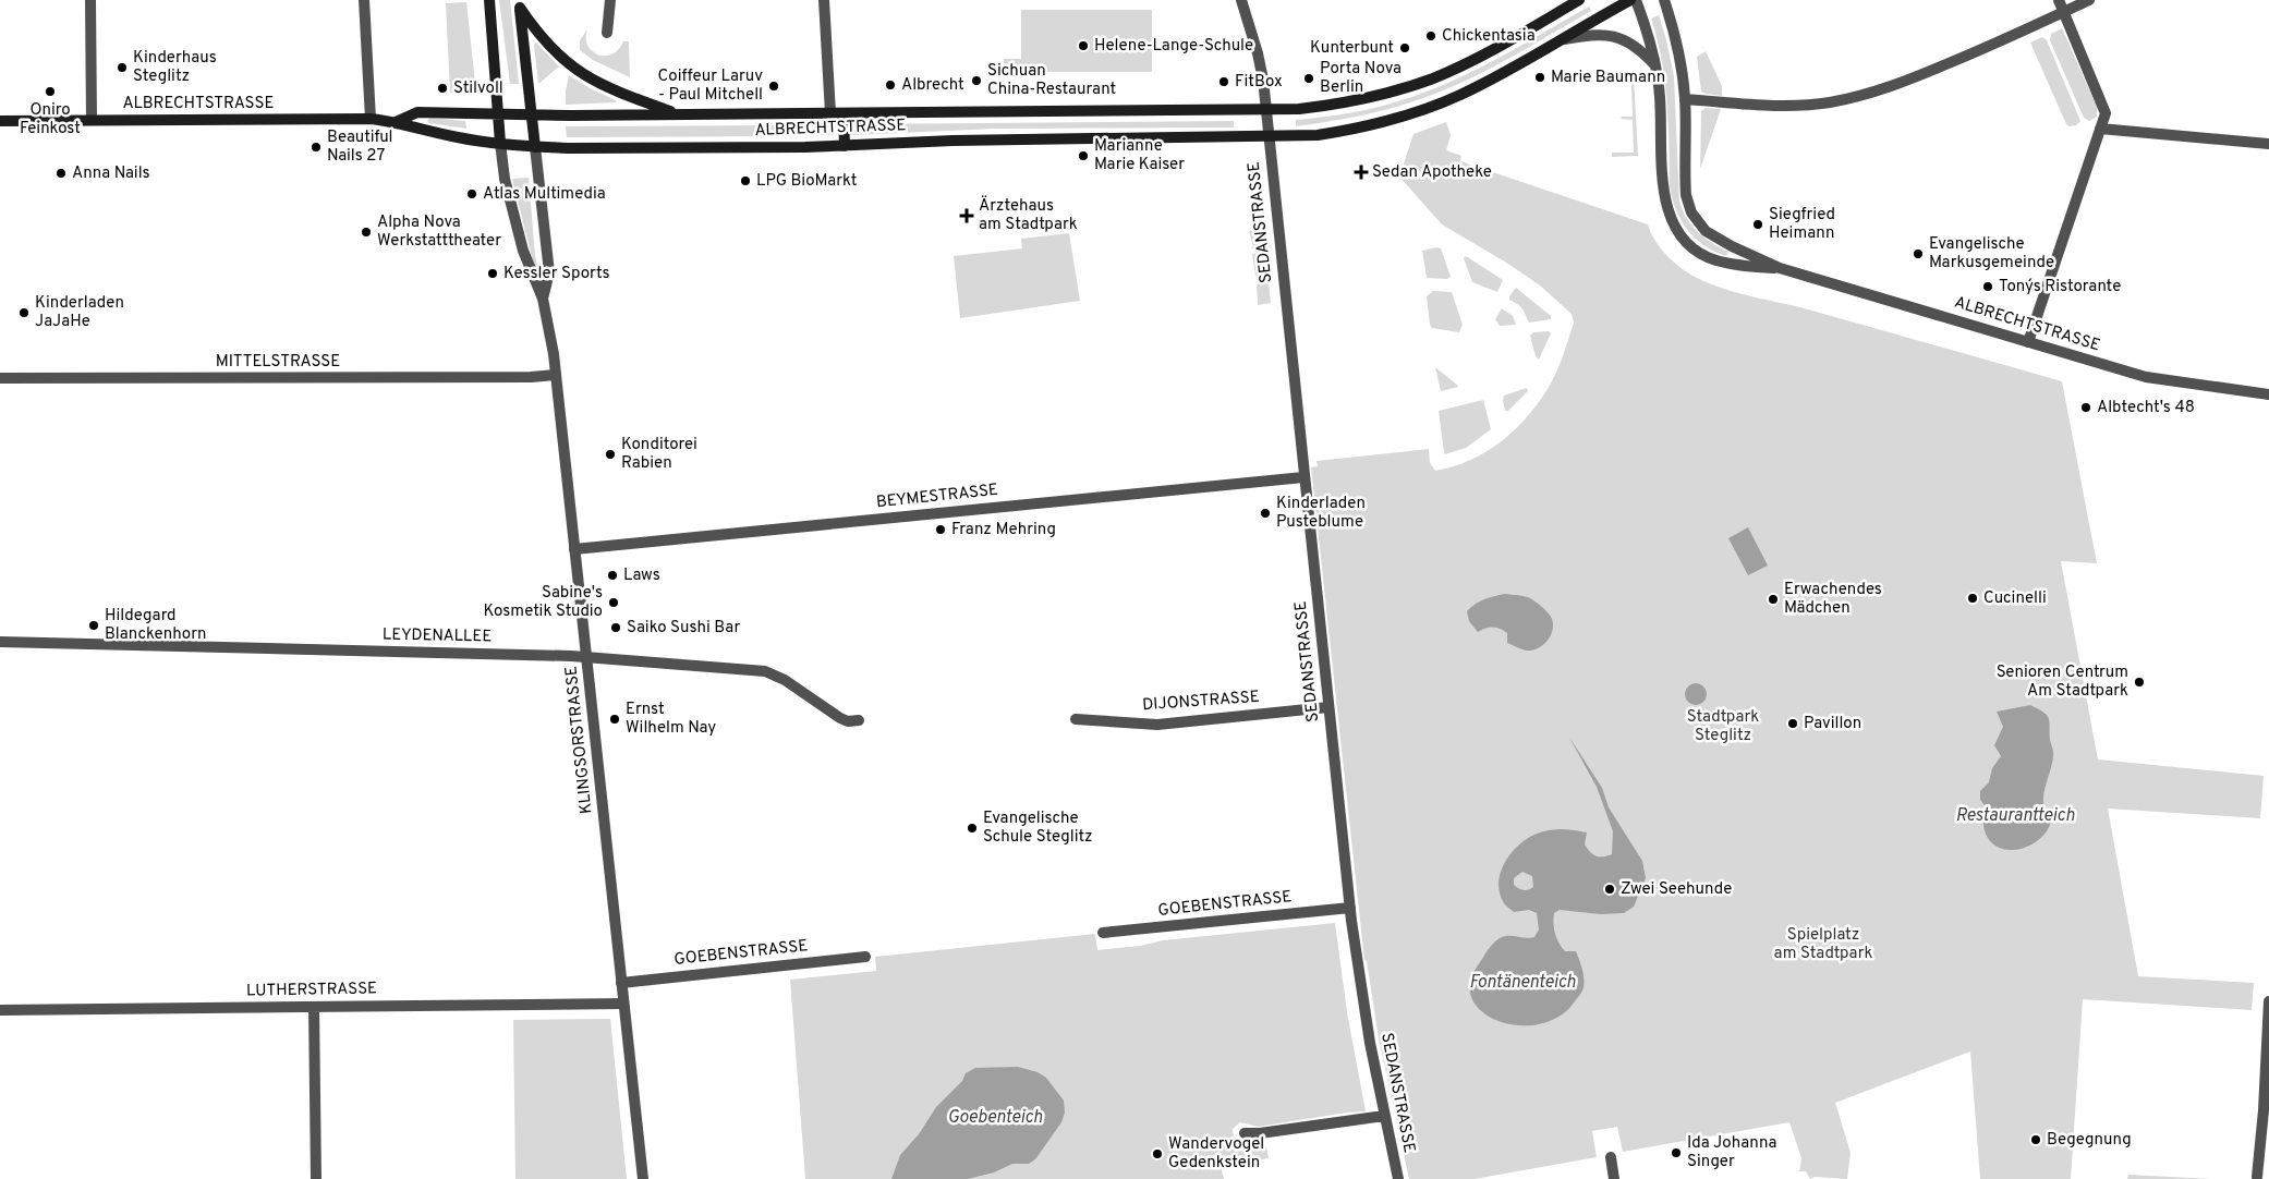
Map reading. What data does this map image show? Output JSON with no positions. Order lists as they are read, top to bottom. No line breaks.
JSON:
{"streets":{"main road":["ALBRECHTSTRASSE"],"street":["SEDANSTRASSE","MITTELSTRASSE","BEYMESTRASSE","LEYDENALLEE","DIJONSTRASSE","KLINGSORSTRASSE","GOEBENSTRASSE","LUTHERSTRASSE"]},"crossings":[["ALBRECHTSTRASSE","SEDANSTRASSE"],["ALBRECHTSTRASSE","KLINGSORSTRASSE"],["SEDANSTRASSE","BEYMESTRASSE"],["SEDANSTRASSE","DIJONSTRASSE"],["SEDANSTRASSE","GOEBENSTRASSE"],["MITTELSTRASSE","KLINGSORSTRASSE"],["BEYMESTRASSE","KLINGSORSTRASSE"],["LEYDENALLEE","KLINGSORSTRASSE"],["KLINGSORSTRASSE","GOEBENSTRASSE"],["KLINGSORSTRASSE","LUTHERSTRASSE"]],"water":["Restaurantteich","Fontänenteich","Goebenteich"],"parks":["Stadtpark Steglitz","Spielplatz am Stadtpark"],"places":{"other":["Chickentasia","Helene-Lange-Schule","Kunterbunt","Kinderhaus Steglitz","Marie Baumann","Porta Nova Berlin","Sichuan China-Restaurant","FitBox","Albrecht","Coiffeur Laruv - Paul Mitchell","Stilvoll","Oniro Feinkost","Beautiful Nails 27","Marianne Marie Kaiser","Anna Nails","LPG BioMarkt","Atlas Multimedia","Siegfried Heimann","Alpha Nova Werkstatttheater","Evangelische Markusgemeinde","Kessler Sports","Tony´s Ristorante","Kinderladen JaJaHe","Albtecht's 48","Konditorei Rabien","Kinderladen Pusteblume","Franz Mehring","Laws","Cucinelli","Erwachendes Mädchen","Sabine's Kosmetik Studio","Hildegard Blanckenhorn","Saiko Sushi Bar","Senioren Centrum Am Stadtpark","Ernst Wilhelm Nay","Pavillon","Evangelische Schule Steglitz","Zwei Seehunde","Begegnung","Ida Johanna Singer","Wandervogel Gedenkstein"],"health":["Sedan Apotheke","Ärztehaus am Stadtpark"]}}
